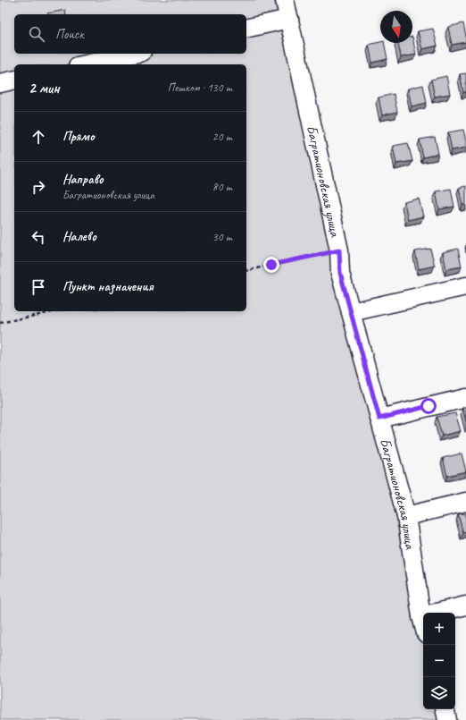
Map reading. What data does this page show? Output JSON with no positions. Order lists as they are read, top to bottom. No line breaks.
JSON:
{"streets":{"street":["Багратионовская улица"]},"north":"bottom","page":{"search":"Поиск","heading":["2 мин","Пешком · 130 m"],"list":[["Прямо","20 m"],["Направо","Багратионовская улица","80 m"],["Налево","30 m"],"Пункт назначения"],"map_buttons":["+","−"]}}
